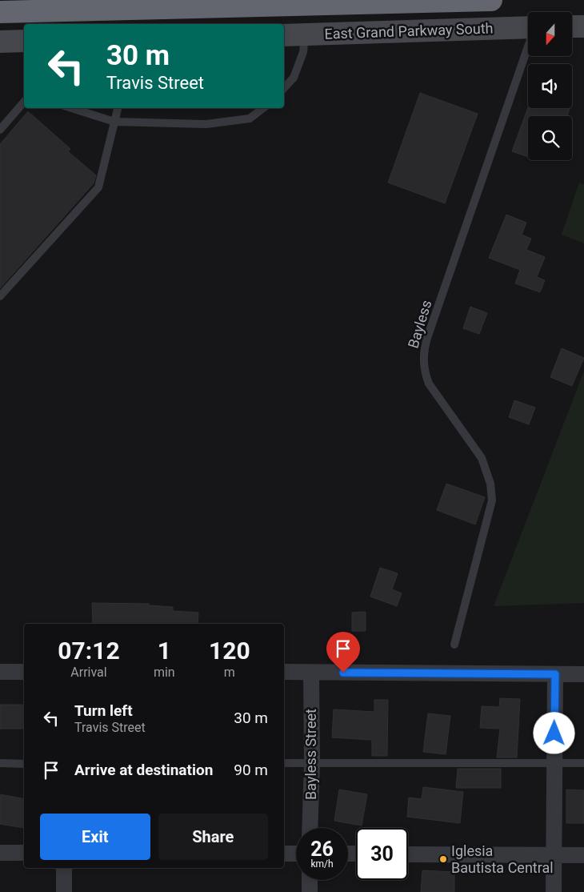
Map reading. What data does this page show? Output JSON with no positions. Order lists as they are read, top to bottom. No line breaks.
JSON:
{"streets":{"highway":["East Grand Parkway South"],"street":["Bayless Street"],"lane":["Bayless"]},"places":["Iglesia Bautista Central"],"north":"bottom","page":{"turn":["30 m","Travis Street"],"eta":["07:12","Arrival","1","min","120","m"],"list":[{"name":"Turn left","note":"Travis Street","value":"30 m"},{"name":"Arrive at destination","value":"90 m"}],"buttons":["Exit","Share"],"speed":"26 km/h","limit":"30"}}
